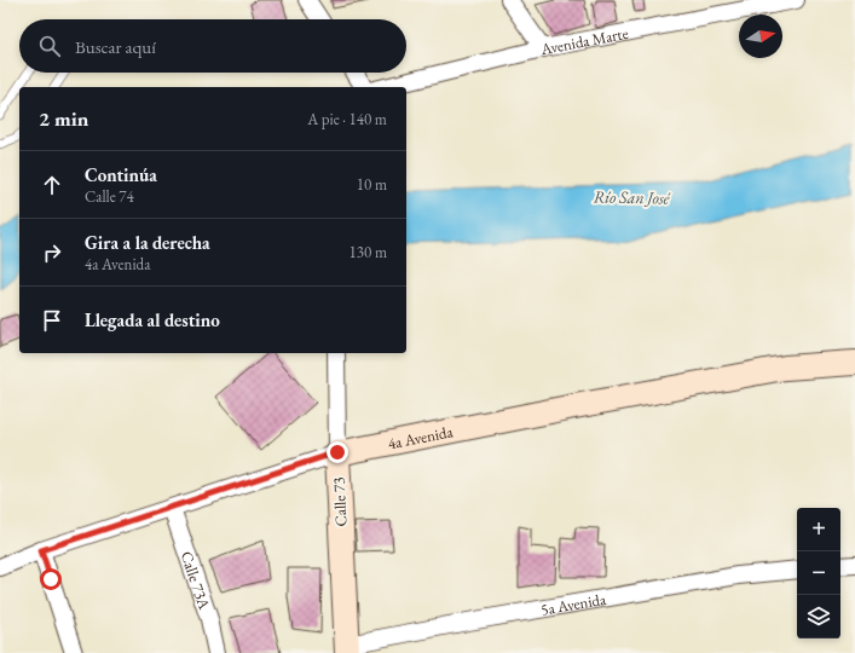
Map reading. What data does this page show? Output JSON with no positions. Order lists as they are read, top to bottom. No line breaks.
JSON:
{"streets":{"street":["Avenida Marte","4a Avenida","Calle 73","Calle 73A","5a Avenida"]},"crossings":[["4a Avenida","Calle 73"],["4a Avenida","Calle 73A"],["Calle 73","5a Avenida"]],"water":["Río San José"],"north":"right","page":{"search":"Buscar aquí","heading":["2 min","A pie · 140 m"],"list":[["Continúa","Calle 74","10 m"],["Gira a la derecha","4a Avenida","130 m"],"Llegada al destino"],"map_buttons":["+","−"]}}
